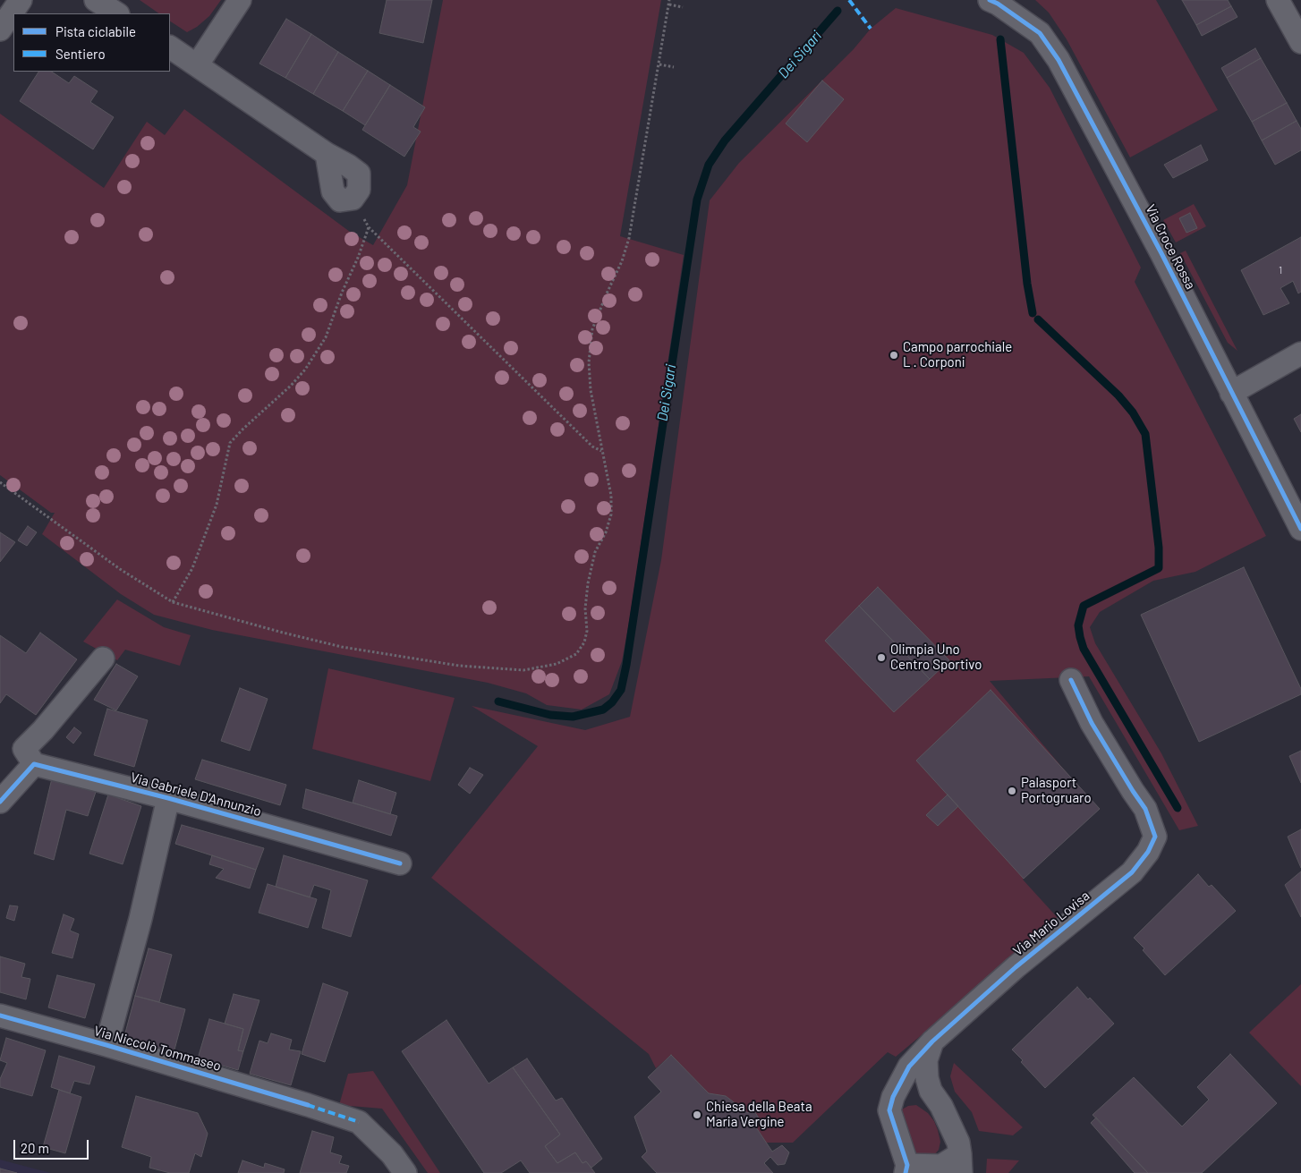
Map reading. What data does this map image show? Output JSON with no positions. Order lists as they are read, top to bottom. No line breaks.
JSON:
{"streets":{"street":["Via Croce Rossa","Via Gabriele D'Annunzio","Via Mario Lovisa","Via Niccolò Tommaseo"]},"water":["Dei Sigari"],"places":["Campo parrochiale L . Corponi","Olimpia Uno Centro Sportivo","Palasport Portogruaro","Chiesa della Beata Maria Vergine"],"house_numbers":["1"],"legend":["Pista ciclabile","Sentiero"],"scale_bar":"20 m"}
